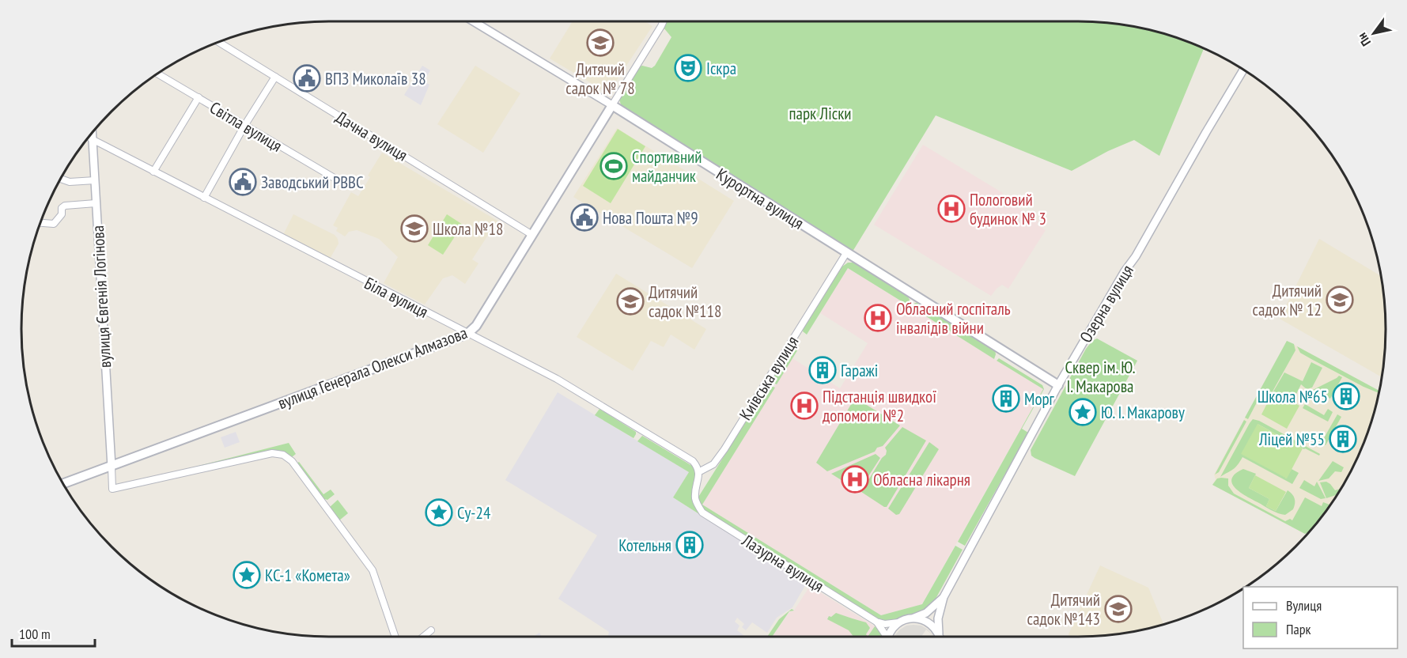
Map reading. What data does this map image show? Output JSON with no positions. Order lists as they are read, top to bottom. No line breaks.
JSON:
{"streets":{"main road":["Курортна вулиця","вулиця Генерала Олекси Алмазова"],"street":["Світла вулиця","Дачна вулиця","вулиця Євгенія Логінова","Біла вулиця","Озерна вулиця","Київська вулиця","Лазурна вулиця"]},"crossings":[["Дачна вулиця","вулиця Генерала Олекси Алмазова"],["Курортна вулиця","Озерна вулиця"],["Курортна вулиця","вулиця Генерала Олекси Алмазова"],["Курортна вулиця","Київська вулиця"],["вулиця Євгенія Логінова","Біла вулиця"],["вулиця Євгенія Логінова","вулиця Генерала Олекси Алмазова"],["Біла вулиця","вулиця Генерала Олекси Алмазова"],["Біла вулиця","Київська вулиця"],["Біла вулиця","Лазурна вулиця"],["Київська вулиця","Лазурна вулиця"]],"parks":["парк Ліски","Сквер ім. Ю. І. Макарова"],"places":{"school or university":["Дитячий садок № 78","Школа №18","Дитячий садок № 12","Дитячий садок №118","Дитячий садок №143"],"theatre":["Іскра"],"public building":["ВПЗ Миколаїв 38","Заводський РВВС","Нова Пошта №9"],"sports":["Спортивний майданчик"],"hospital":["Пологовий будинок № 3","Обласний госпіталь інвалідів війни","Підстанція швидкої допомоги №2","Обласна лікарня"],"building":["Гаражі","Школа №65","Морг","Ліцей №55","Котельня"],"place":["Ю. І. Макарову","Су-24","КС-1 «Комета»"]},"legend":["Вулиця","Парк"],"scale_bar":"100 m","north":"bottom left"}
